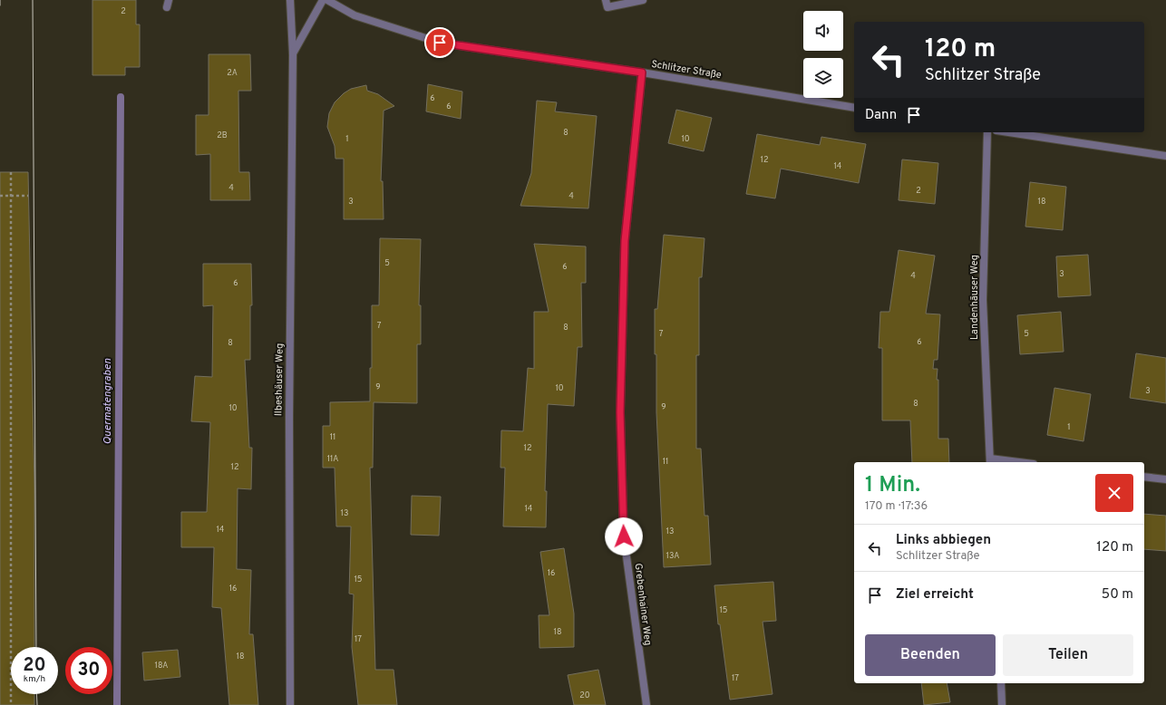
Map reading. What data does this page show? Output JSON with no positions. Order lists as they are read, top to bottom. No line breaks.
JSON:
{"streets":{"street":["Schlitzer Straße","Landenhäuser Weg","Ilbeshäuser Weg","Grebenhainer Weg"]},"crossings":[["Schlitzer Straße","Grebenhainer Weg"]],"water":["Quermatengraben"],"house_numbers":["2","2A","6","6","8","2B","1","10","12","14","4","2","4","3","18","5","6","3","4","6","7","8","7","5","6","8","9","10","3","8","9","10","1","11","12","11A","11","12","14","13","14","13","13A","16","15","16","15","18","17","18","18A","17","20"],"page":{"turn":["120 m","Schlitzer Straße"],"then":"Dann","heading":["1 Min.","170 m · 17:36"],"list":[{"name":"Links abbiegen","note":"Schlitzer Straße","value":"120 m"},{"name":"Ziel erreicht","value":"50 m"}],"buttons":["Beenden","Teilen"],"speed":"20 km/h","limit":"30"}}
